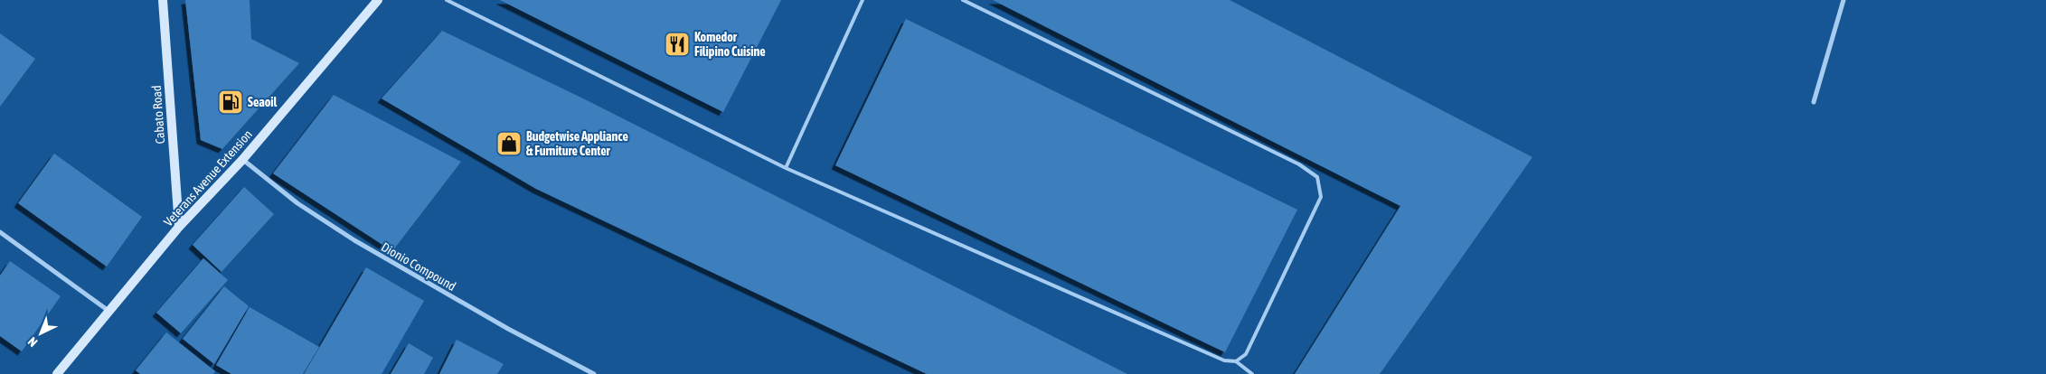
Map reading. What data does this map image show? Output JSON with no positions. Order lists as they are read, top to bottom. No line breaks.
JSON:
{"streets":{"main road":["Cabato Road","Veterans Avenue Extension"],"street":["Dionio Compound"]},"crossings":[["Cabato Road","Veterans Avenue Extension"],["Veterans Avenue Extension","Dionio Compound"]],"places":{"restaurant":["Komedor Filipino Cuisine"],"fuel station":["Seaoil"],"shop":["Budgetwise Appliance & Furniture Center"]},"north":"bottom left"}
